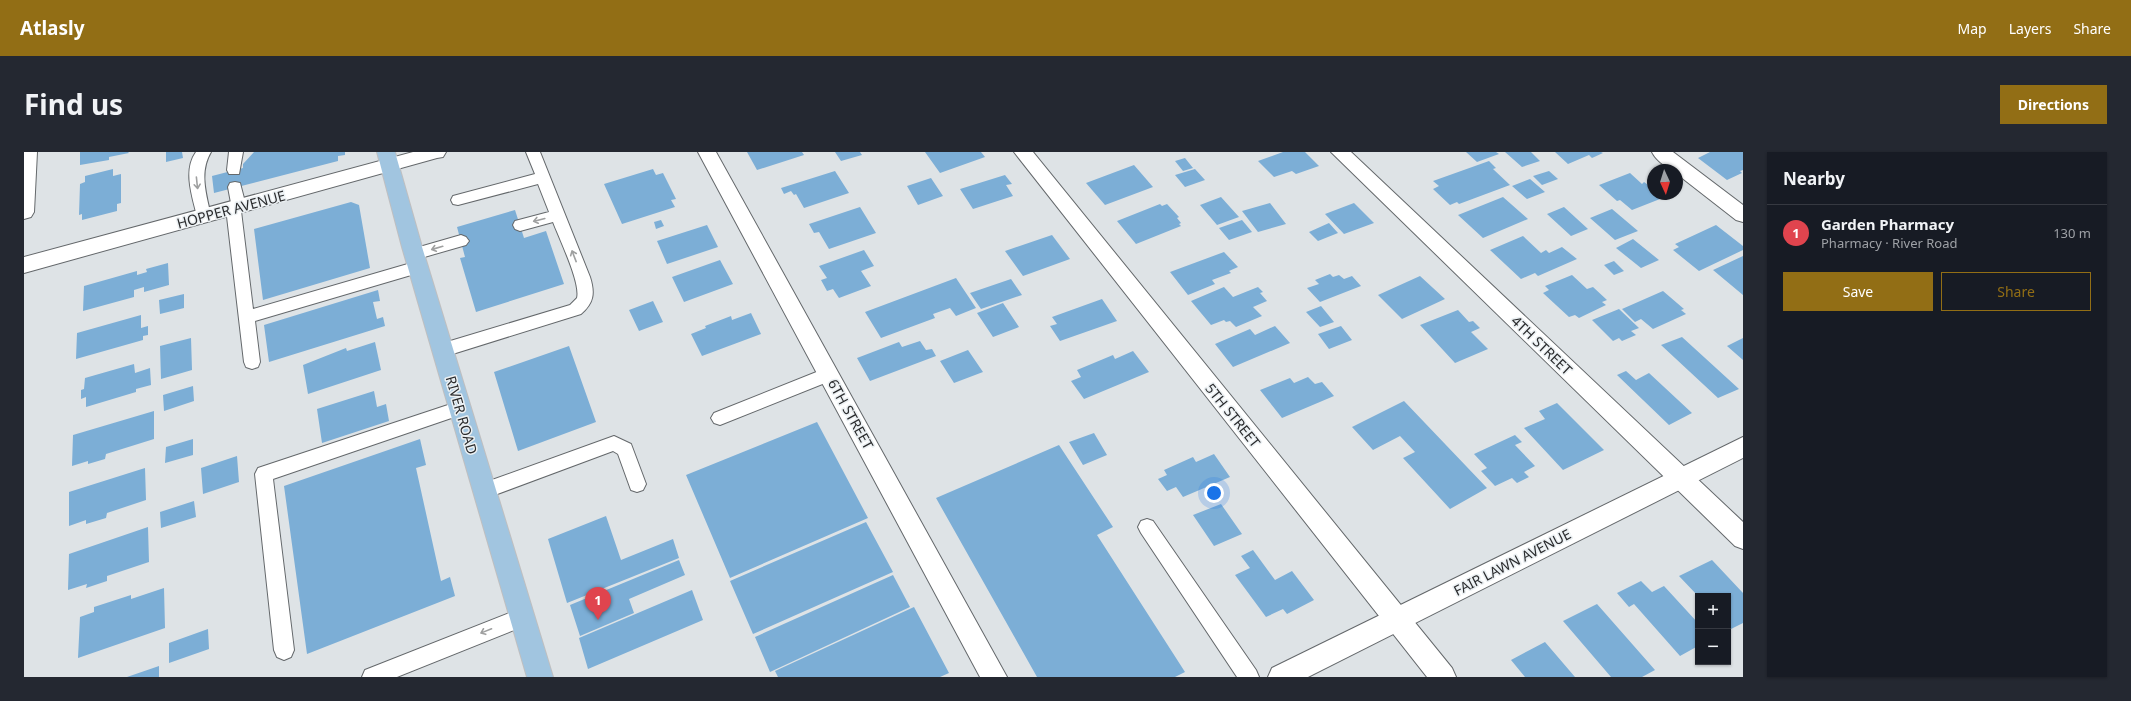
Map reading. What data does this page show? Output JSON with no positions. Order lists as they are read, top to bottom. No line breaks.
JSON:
{"streets":{"main road":["RIVER ROAD"],"street":["HOPPER AVENUE","4TH STREET","6TH STREET","5TH STREET","FAIR LAWN AVENUE"]},"crossings":[["HOPPER AVENUE","RIVER ROAD"],["4TH STREET","FAIR LAWN AVENUE"],["5TH STREET","FAIR LAWN AVENUE"]],"north":"bottom","page":{"header":"Atlasly","nav":["Map","Layers","Share"],"title":"Find us","buttons":["Directions",["Save","Share"]],"heading":"Nearby","list":[{"mark":"1","name":"Garden Pharmacy","note":"Pharmacy · River Road","value":"130 m"}],"pins":"1","map_buttons":["+","−"]}}
